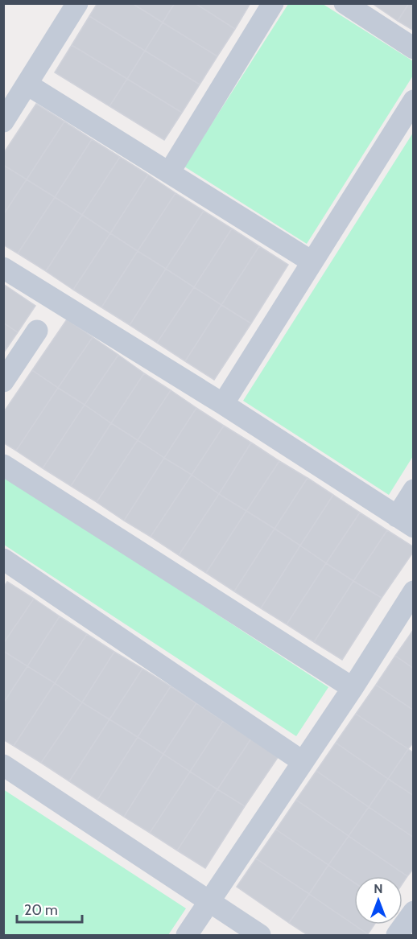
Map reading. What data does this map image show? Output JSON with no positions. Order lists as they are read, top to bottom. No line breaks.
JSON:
{"scale_bar":"20 m","north":"top"}
